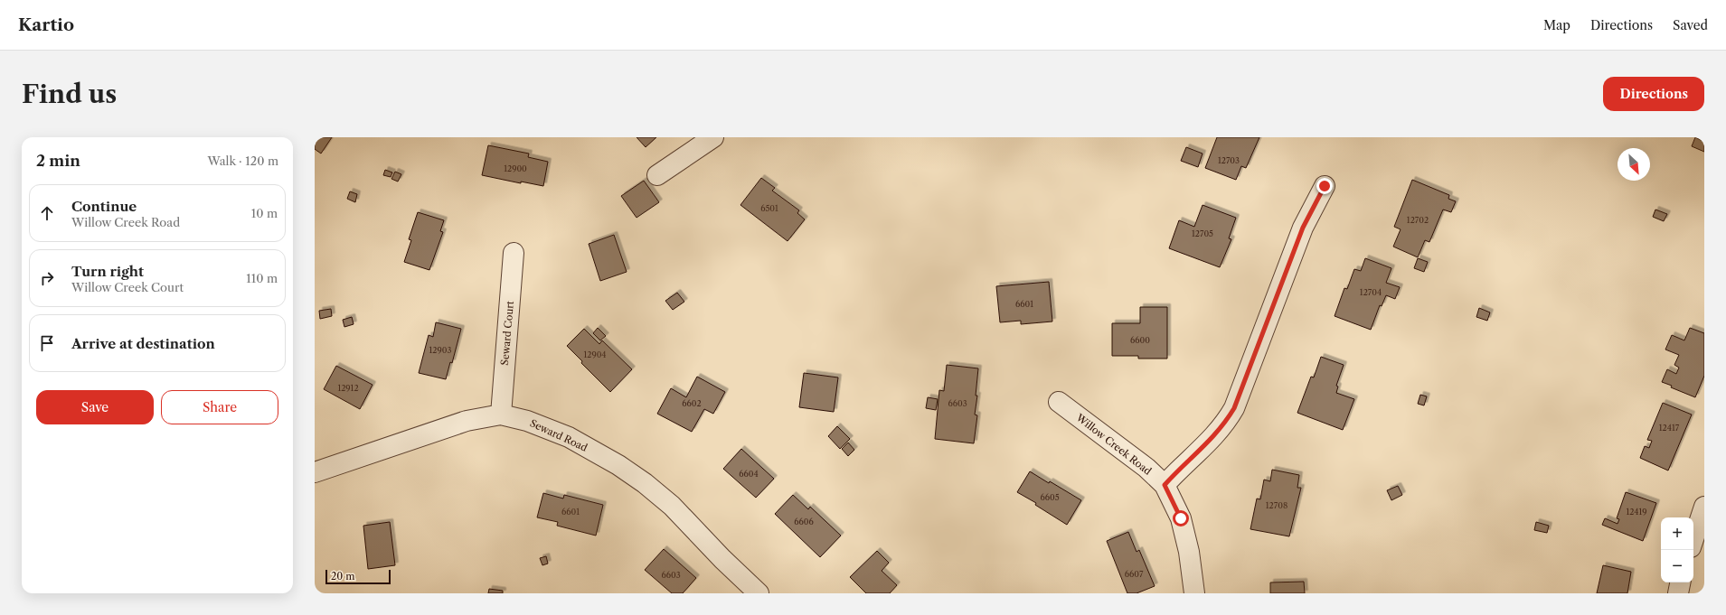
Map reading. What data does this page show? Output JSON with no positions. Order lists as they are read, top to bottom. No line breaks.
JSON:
{"streets":{"street":["Seward Court","Seward Road","Willow Creek Road"]},"crossings":[["Seward Court","Seward Road"]],"house_numbers":["12703","12900","6501","12702","12705","12704","6601","6600","12903","12904","12912","6602","6603","12417","6604","6605","12708","6601","12419","6606","6607","6603"],"scale_bar":"20 m","north":"bottom right","page":{"header":"Kartio","nav":["Map","Directions","Saved"],"buttons":["Directions",["Save","Share"]],"title":"Find us","heading":["2 min","Walk · 120 m"],"list":[["Continue","Willow Creek Road","10 m"],["Turn right","Willow Creek Court","110 m"],"Arrive at destination"],"map_buttons":["+","−"],"scale":"20 m"}}
